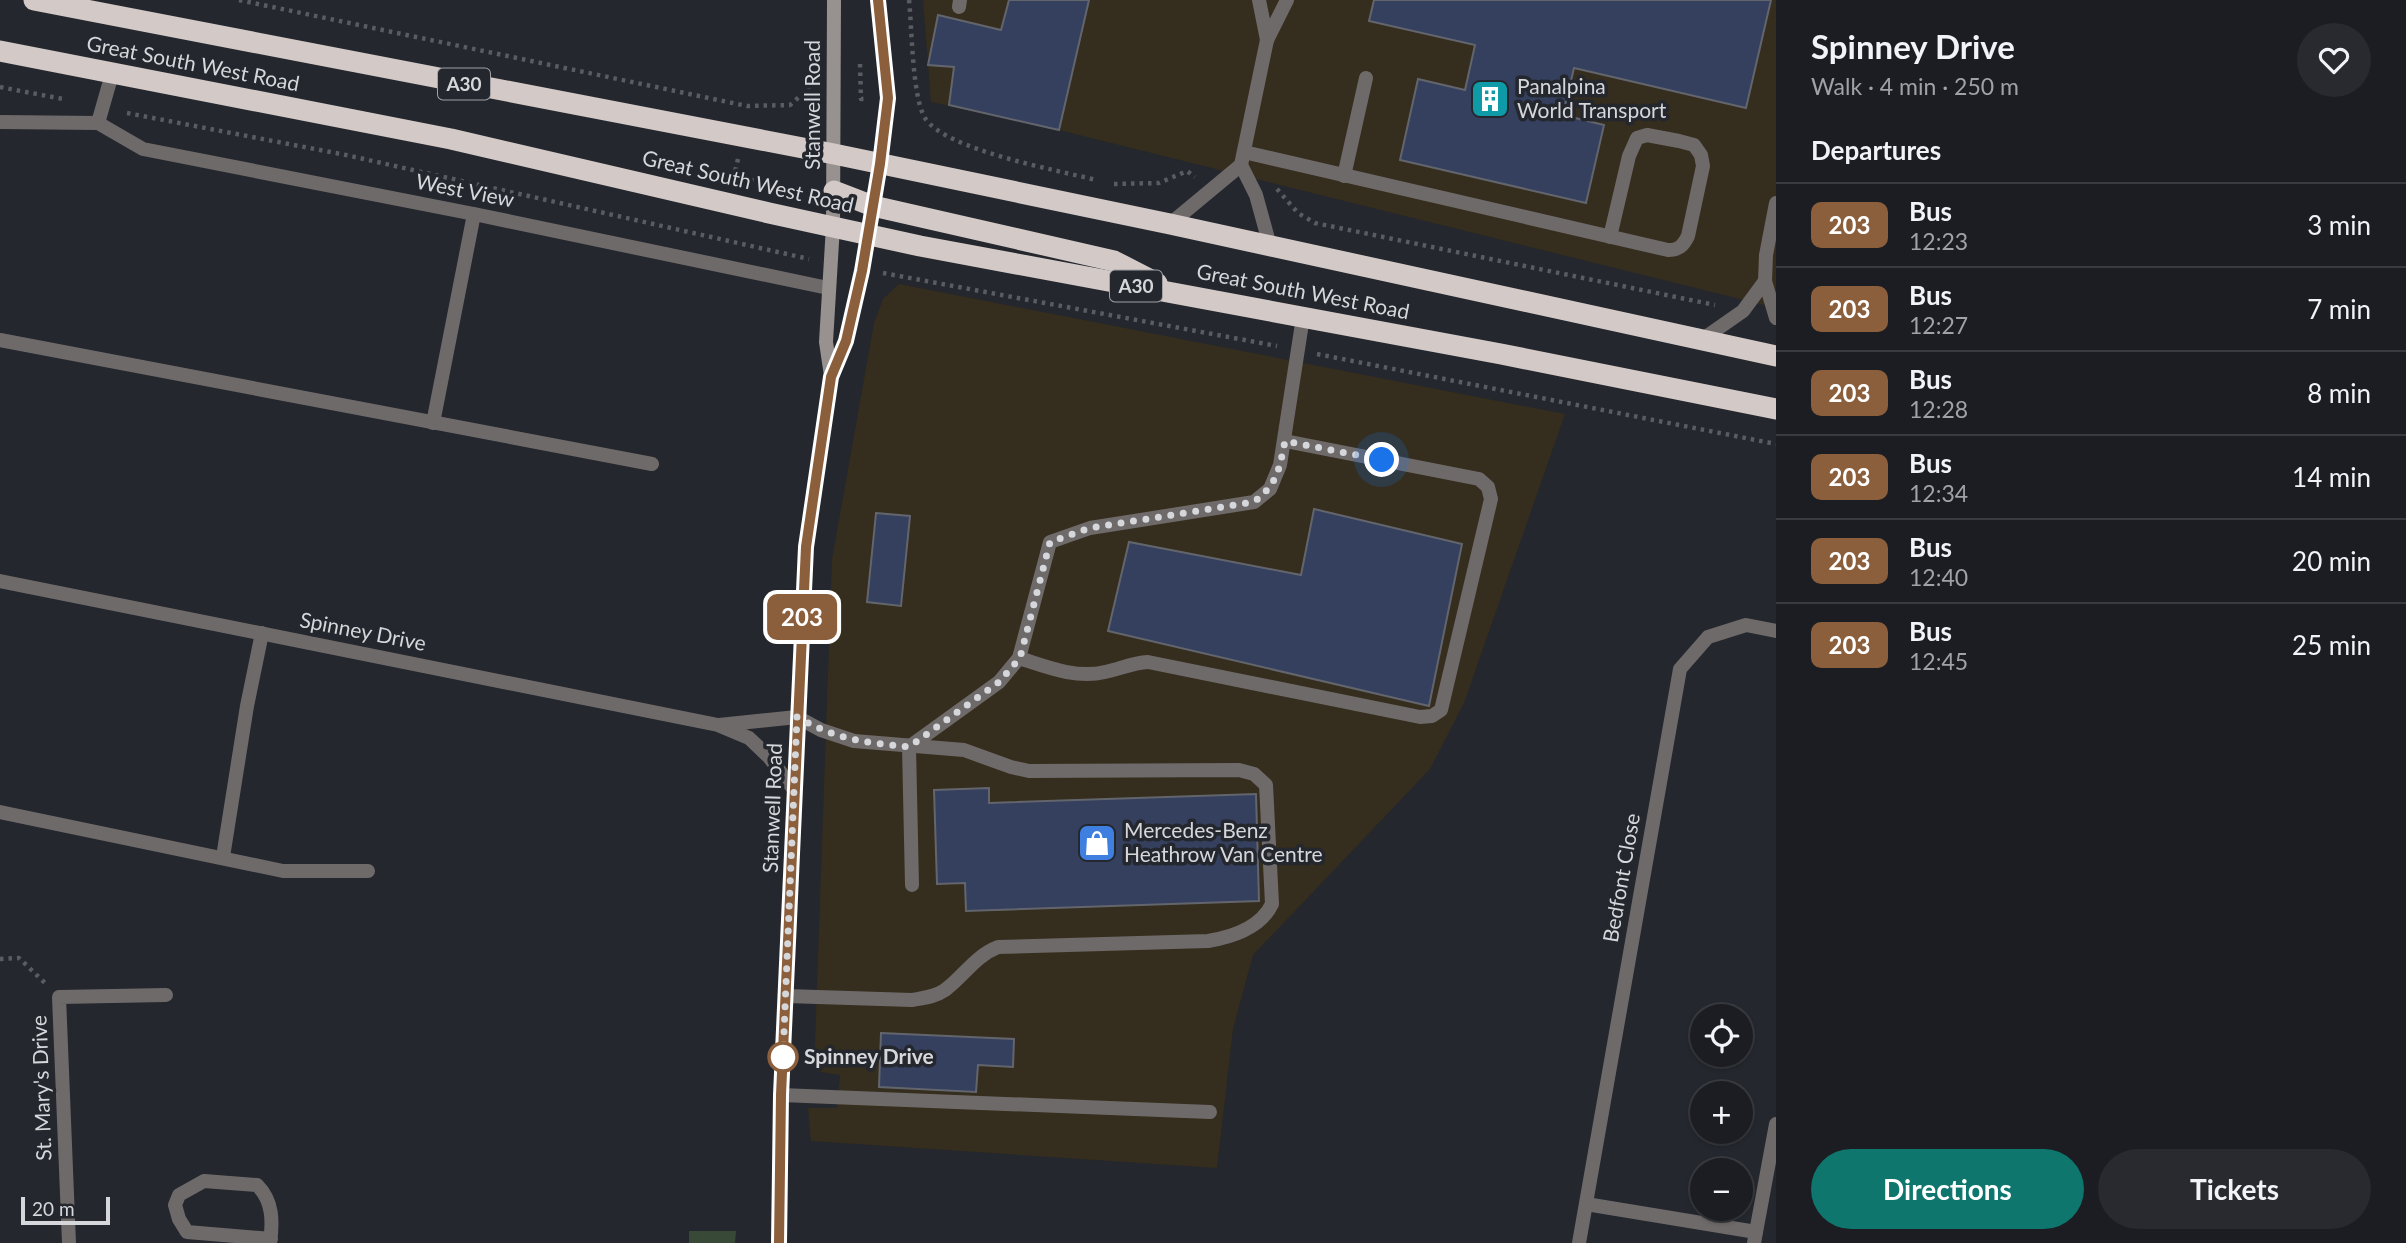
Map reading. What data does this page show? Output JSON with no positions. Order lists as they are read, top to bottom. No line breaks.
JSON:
{"streets":{"highway":["Great South West Road","A30"],"street":["Stanwell Road","West View","Spinney Drive","Bedfont Close","St. Mary's Drive"]},"crossings":[["Great South West Road","Stanwell Road"],["Stanwell Road","West View"],["Stanwell Road","Spinney Drive"]],"places":{"building":["Panalpina World Transport"],"shop":["Mercedes-Benz Heathrow Van Centre"],"other":["Spinney Drive"]},"lines":["bus line 203"],"scale_bar":"20 m","page":{"on_map":"203","heading":[["Spinney Drive","Walk · 4 min · 250 m"],"Departures"],"list":[{"mark":"203","name":"Bus","note":"12:23","value":"3 min"},{"mark":"203","name":"Bus","note":"12:27","value":"7 min"},{"mark":"203","name":"Bus","note":"12:28","value":"8 min"},{"mark":"203","name":"Bus","note":"12:34","value":"14 min"},{"mark":"203","name":"Bus","note":"12:40","value":"20 min"},{"mark":"203","name":"Bus","note":"12:45","value":"25 min"}],"map_buttons":["+","−"],"buttons":["Directions","Tickets"],"scale":"20 m"}}
